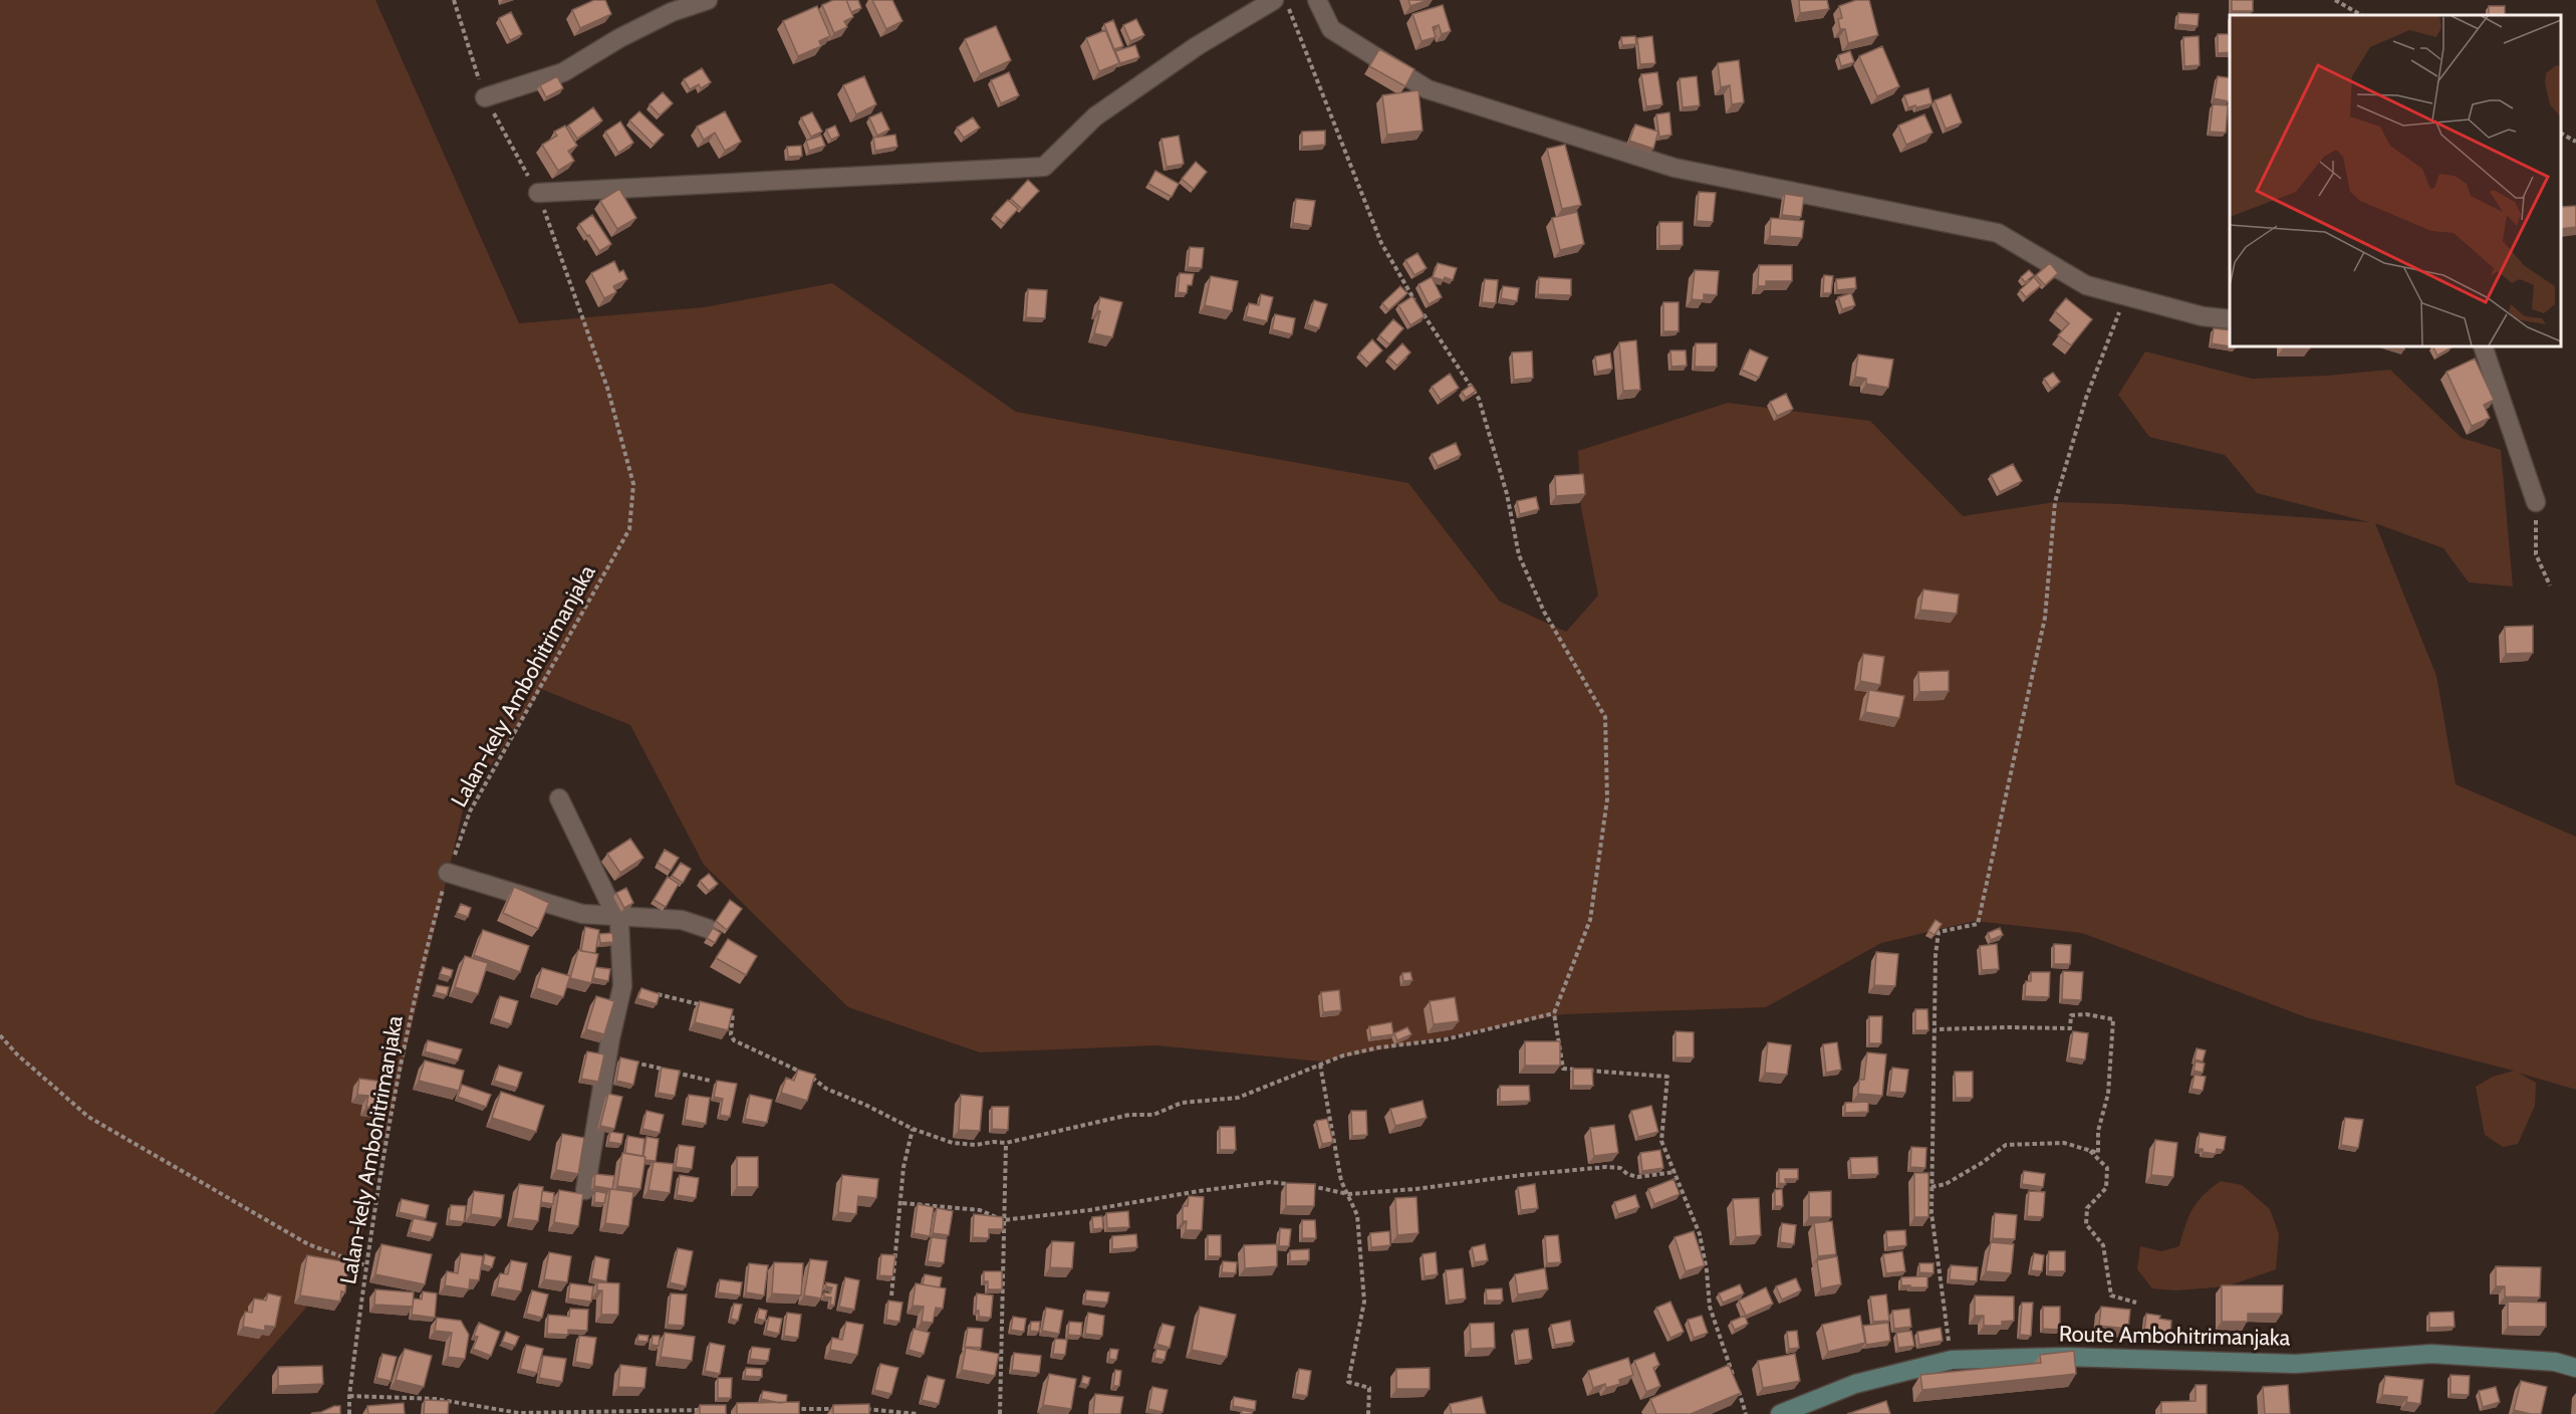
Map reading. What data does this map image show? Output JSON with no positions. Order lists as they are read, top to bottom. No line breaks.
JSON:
{"streets":{"street":["Route Ambohitrimanjaka"],"path":["Lalan-kely Ambohitrimanjaka"]}}
